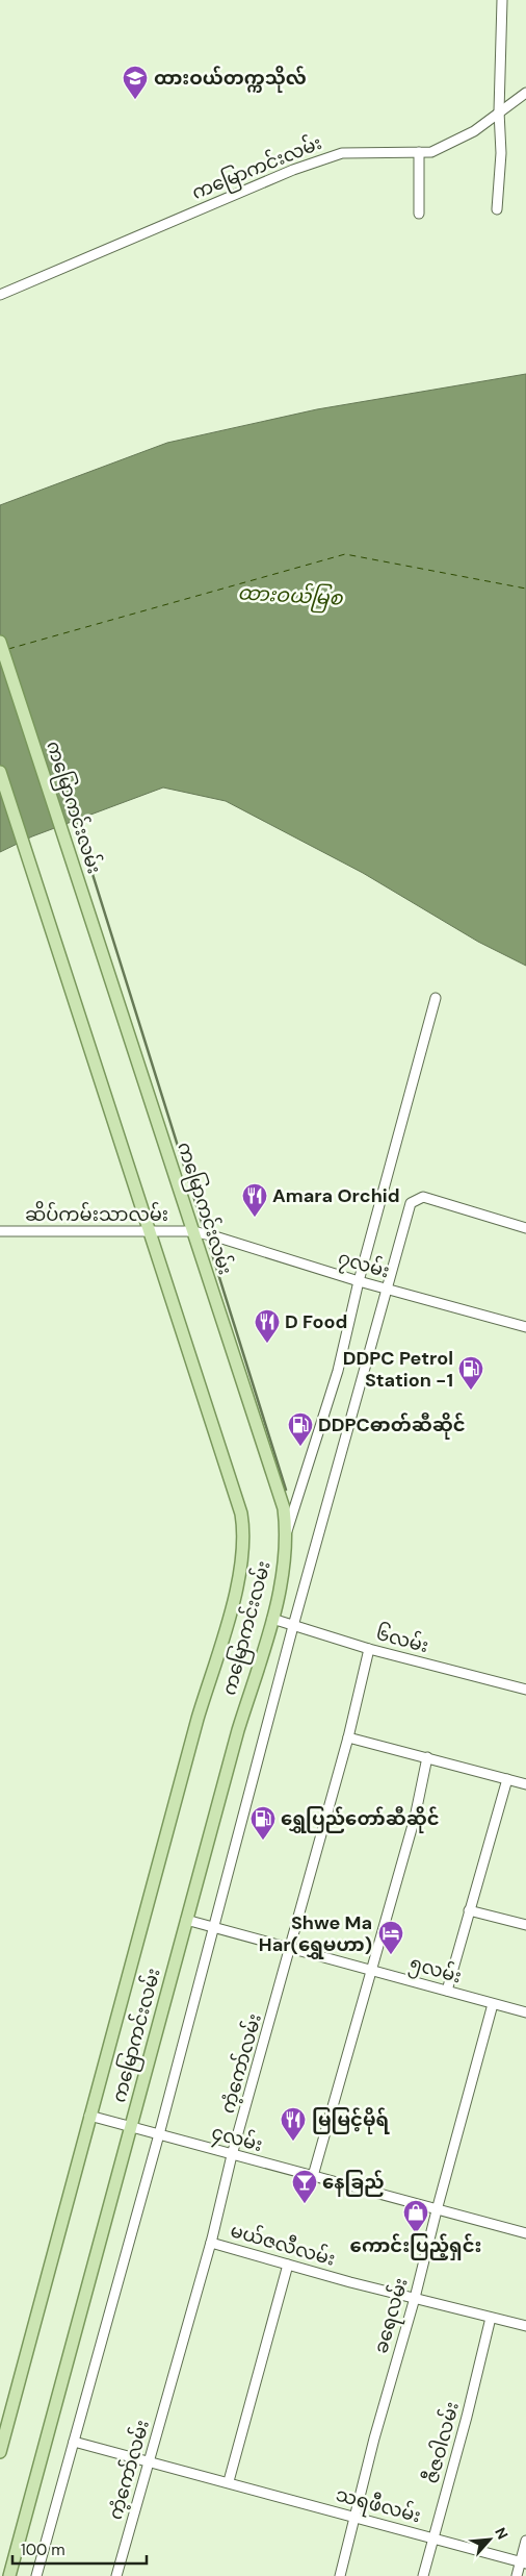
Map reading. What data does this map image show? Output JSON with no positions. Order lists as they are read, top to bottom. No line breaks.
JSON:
{"streets":{"main road":["ကမြောကင်းလမ်း"],"street":["ဆိပ်ကမ်းသာလမ်း","၇လမ်း","၆လမ်း","၅လမ်း","ကံ့ကော်လမ်း","၄လမ်း","မယ်ဇလီလမ်း","ခရေလမ်း","ဇီဇဝါလမ်း","သရဖီလမ်း"]},"crossings":[["ကမြောကင်းလမ်း","ဆိပ်ကမ်းသာလမ်း"],["ကမြောကင်းလမ်း","၇လမ်း"],["ကမြောကင်းလမ်း","၆လမ်း"],["ကမြောကင်းလမ်း","၅လမ်း"],["ကမြောကင်းလမ်း","၄လမ်း"],["ဆိပ်ကမ်းသာလမ်း","၇လမ်း"],["၆လမ်း","ကံ့ကော်လမ်း"],["၅လမ်း","ကံ့ကော်လမ်း"],["၅လမ်း","ခရေလမ်း"],["ကံ့ကော်လမ်း","၄လမ်း"],["ကံ့ကော်လမ်း","မယ်ဇလီလမ်း"],["ကံ့ကော်လမ်း","သရဖီလမ်း"],["၄လမ်း","ခရေလမ်း"],["မယ်ဇလီလမ်း","ခရေလမ်း"],["မယ်ဇလီလမ်း","ဇီဇဝါလမ်း"],["ခရေလမ်း","သရဖီလမ်း"],["ဇီဇဝါလမ်း","သရဖီလမ်း"]],"water":["ထားဝယ်မြစ"],"places":{"school or university":["ထားဝယ်တက္ကသိုလ်"],"restaurant":["Amara Orchid","D Food","မြမြင့်မိုရ်"],"fuel station":["DDPC Petrol Station -1","DDPCဓာတ်ဆီဆိုင်","ရွှေပြည်တော်ဆီဆိုင်"],"hotel":["Shwe Ma Har(‌‌ရွှေမဟာ)"],"bar":["နေခြည်"],"shop":["ကောင်းပြည့်ရှင်း"]},"scale_bar":"100 m","north":"top right"}
